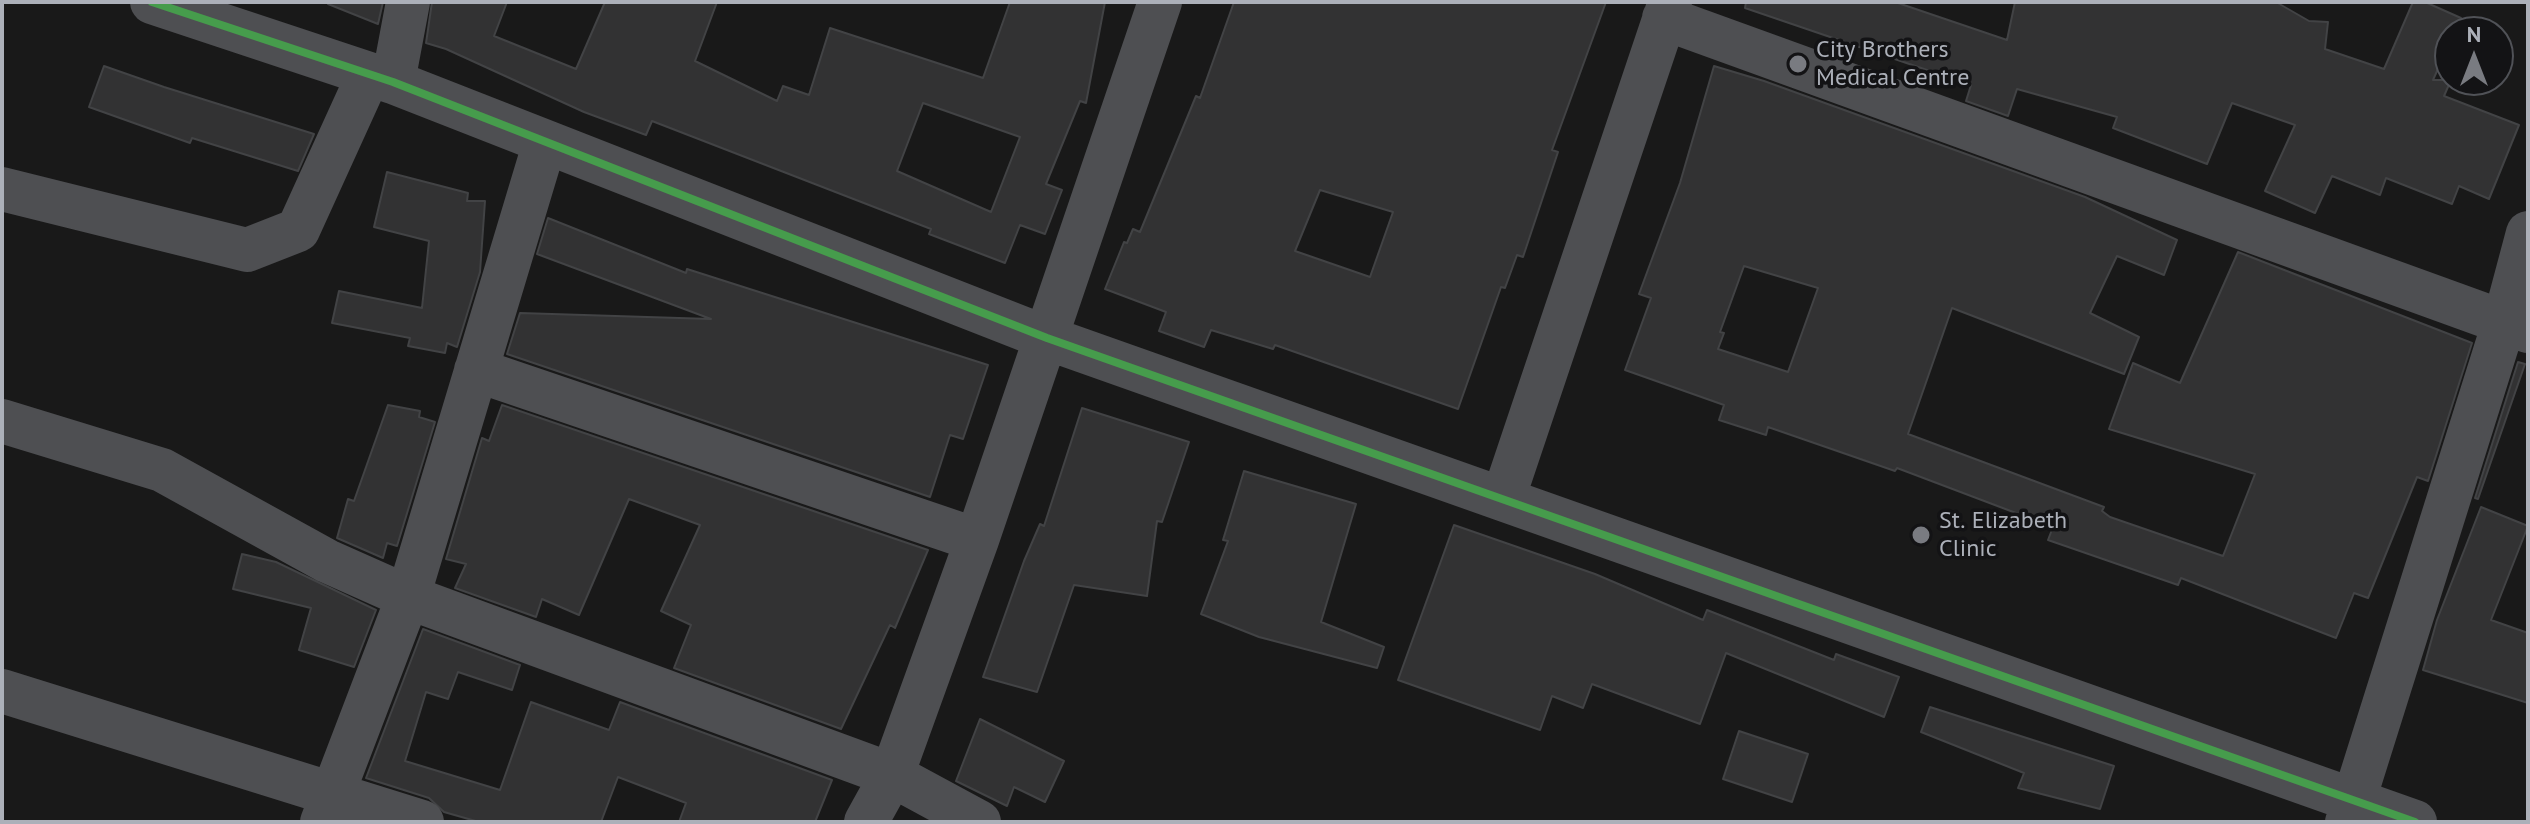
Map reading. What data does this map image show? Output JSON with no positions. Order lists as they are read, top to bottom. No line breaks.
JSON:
{"places":["City Brothers Medical Centre","St. Elizabeth Clinic"],"north":"top"}
